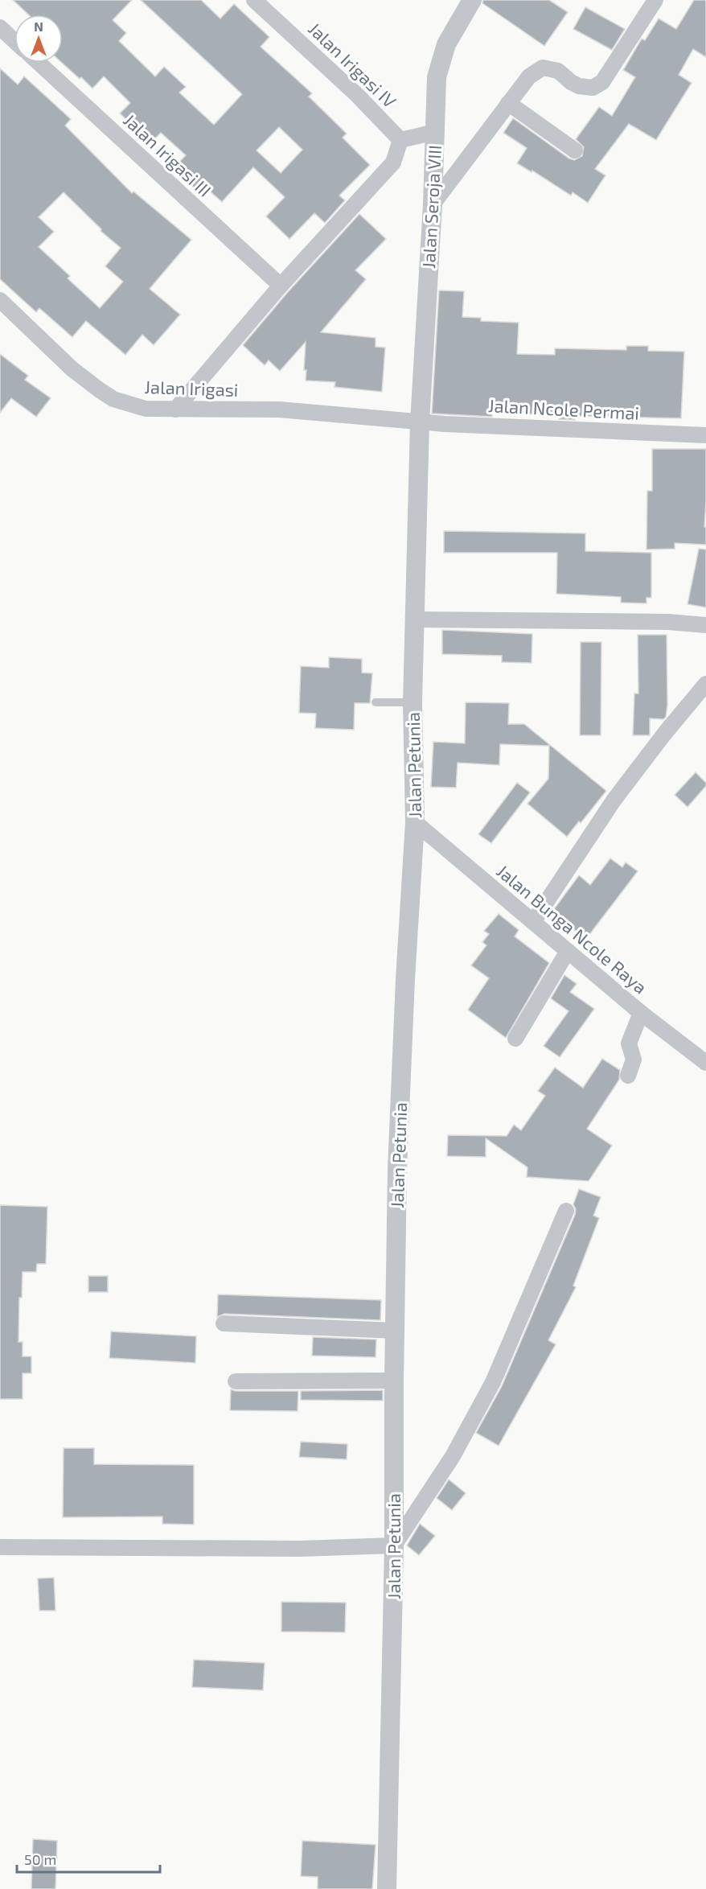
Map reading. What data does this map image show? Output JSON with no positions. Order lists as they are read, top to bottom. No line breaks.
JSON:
{"streets":{"street":["Jalan Irigasi IV","Jalan Irigasi III","Jalan Seroja VIII","Jalan Irigasi","Jalan Ncole Permai","Jalan Petunia","Jalan Bunga Ncole Raya"]},"crossings":[["Jalan Seroja VIII","Jalan Irigasi"],["Jalan Seroja VIII","Jalan Ncole Permai"],["Jalan Seroja VIII","Jalan Petunia"],["Jalan Irigasi","Jalan Ncole Permai"],["Jalan Irigasi","Jalan Petunia"],["Jalan Ncole Permai","Jalan Petunia"],["Jalan Petunia","Jalan Bunga Ncole Raya"]],"scale_bar":"50 m","north":"top"}
